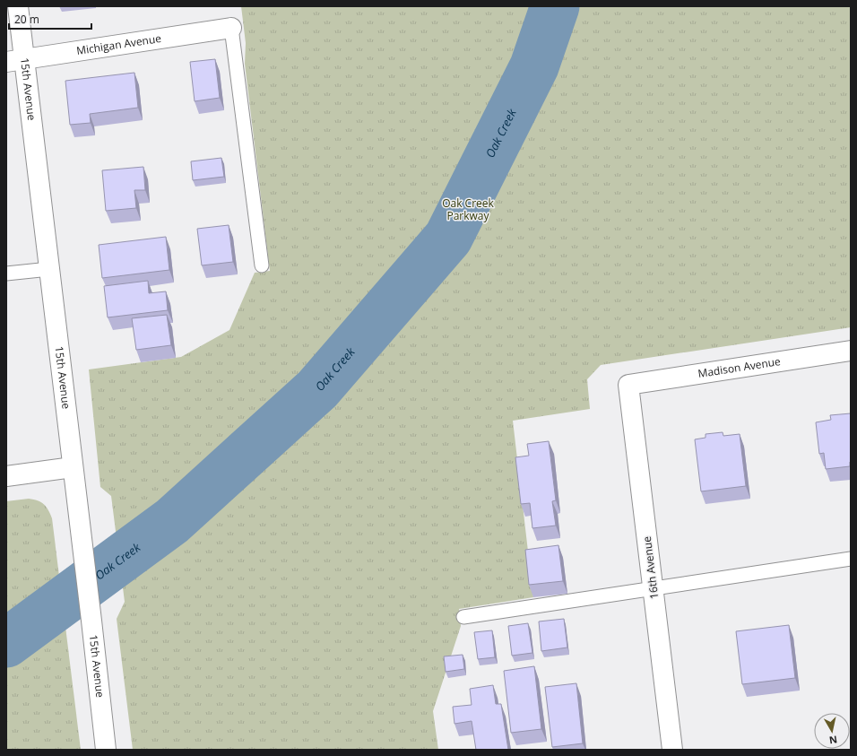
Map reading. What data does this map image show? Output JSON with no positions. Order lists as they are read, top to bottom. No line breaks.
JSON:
{"streets":{"street":["Michigan Avenue","15th Avenue","Madison Avenue","16th Avenue"]},"crossings":[["Michigan Avenue","15th Avenue"],["Madison Avenue","16th Avenue"]],"water":["Oak Creek"],"parks":["Oak Creek Parkway"],"scale_bar":"20 m","north":"bottom"}
